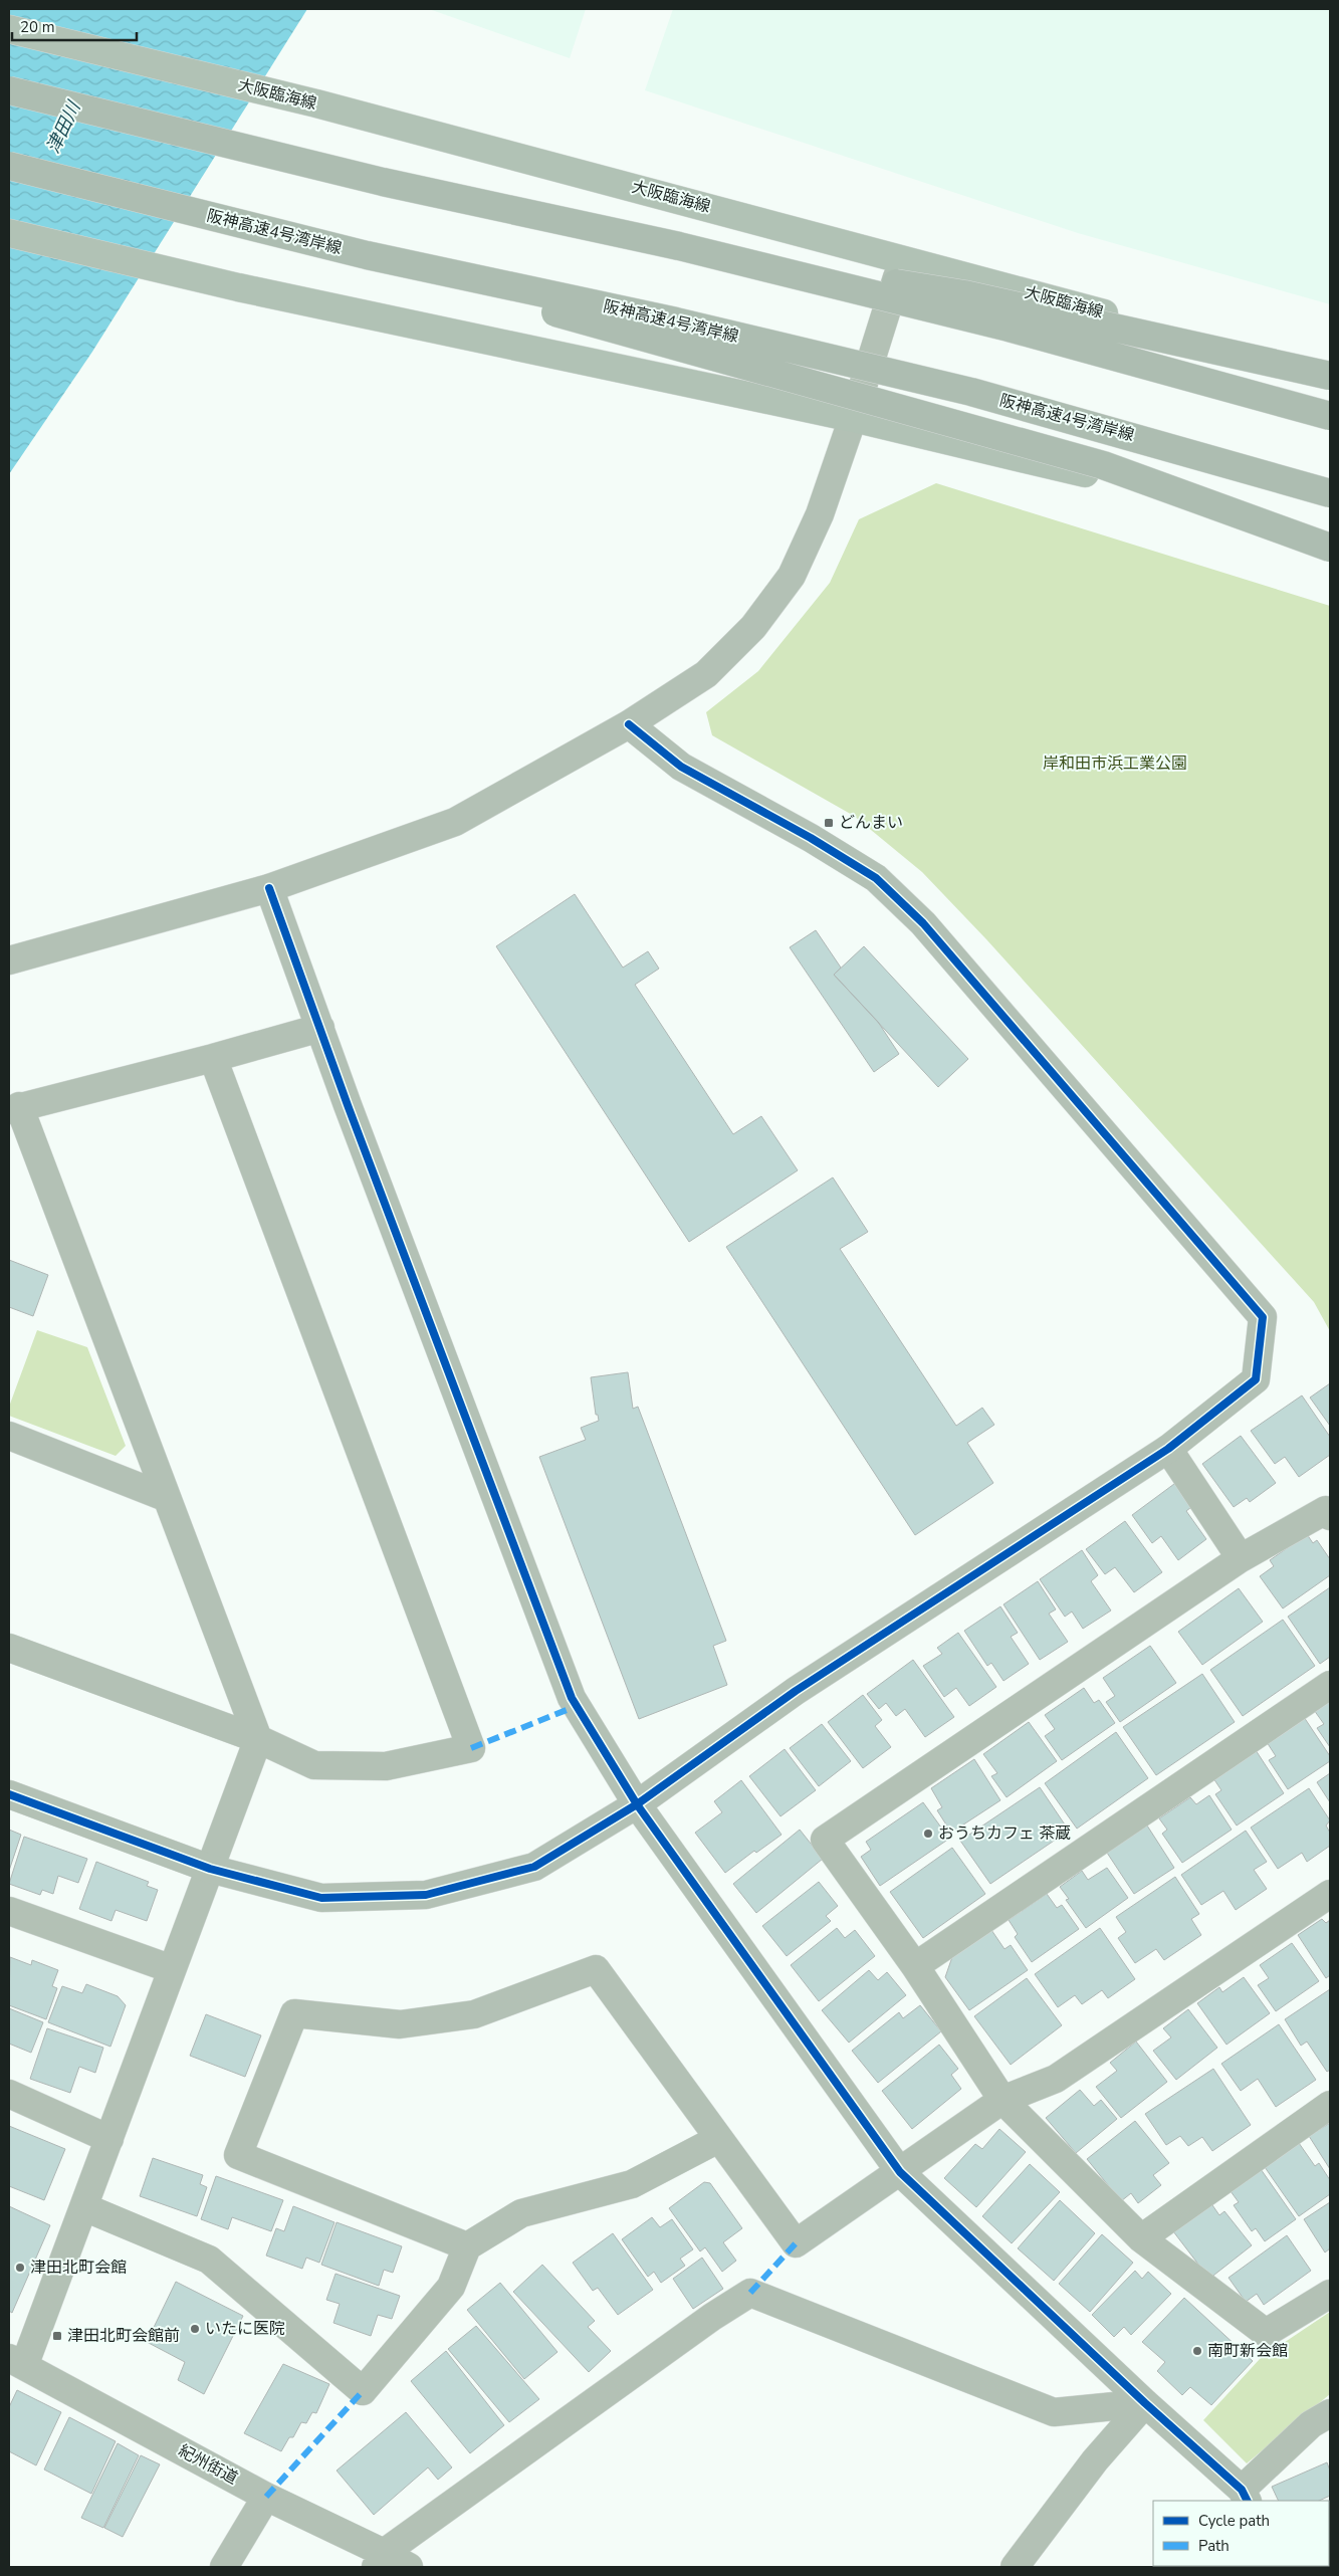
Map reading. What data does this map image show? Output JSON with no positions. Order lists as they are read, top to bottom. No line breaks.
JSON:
{"streets":{"highway":["阪神高速4号湾岸線"],"main road":["大阪臨海線"],"street":["紀州街道"]},"water":["津田川"],"parks":["岸和田市浜工業公園"],"places":{"transit":["どんまい","津田北町会館前"],"other":["おうちカフェ 茶蔵","津田北町会館","いたに医院","南町新会館"]},"legend":["Cycle path","Path"],"scale_bar":"20 m"}
